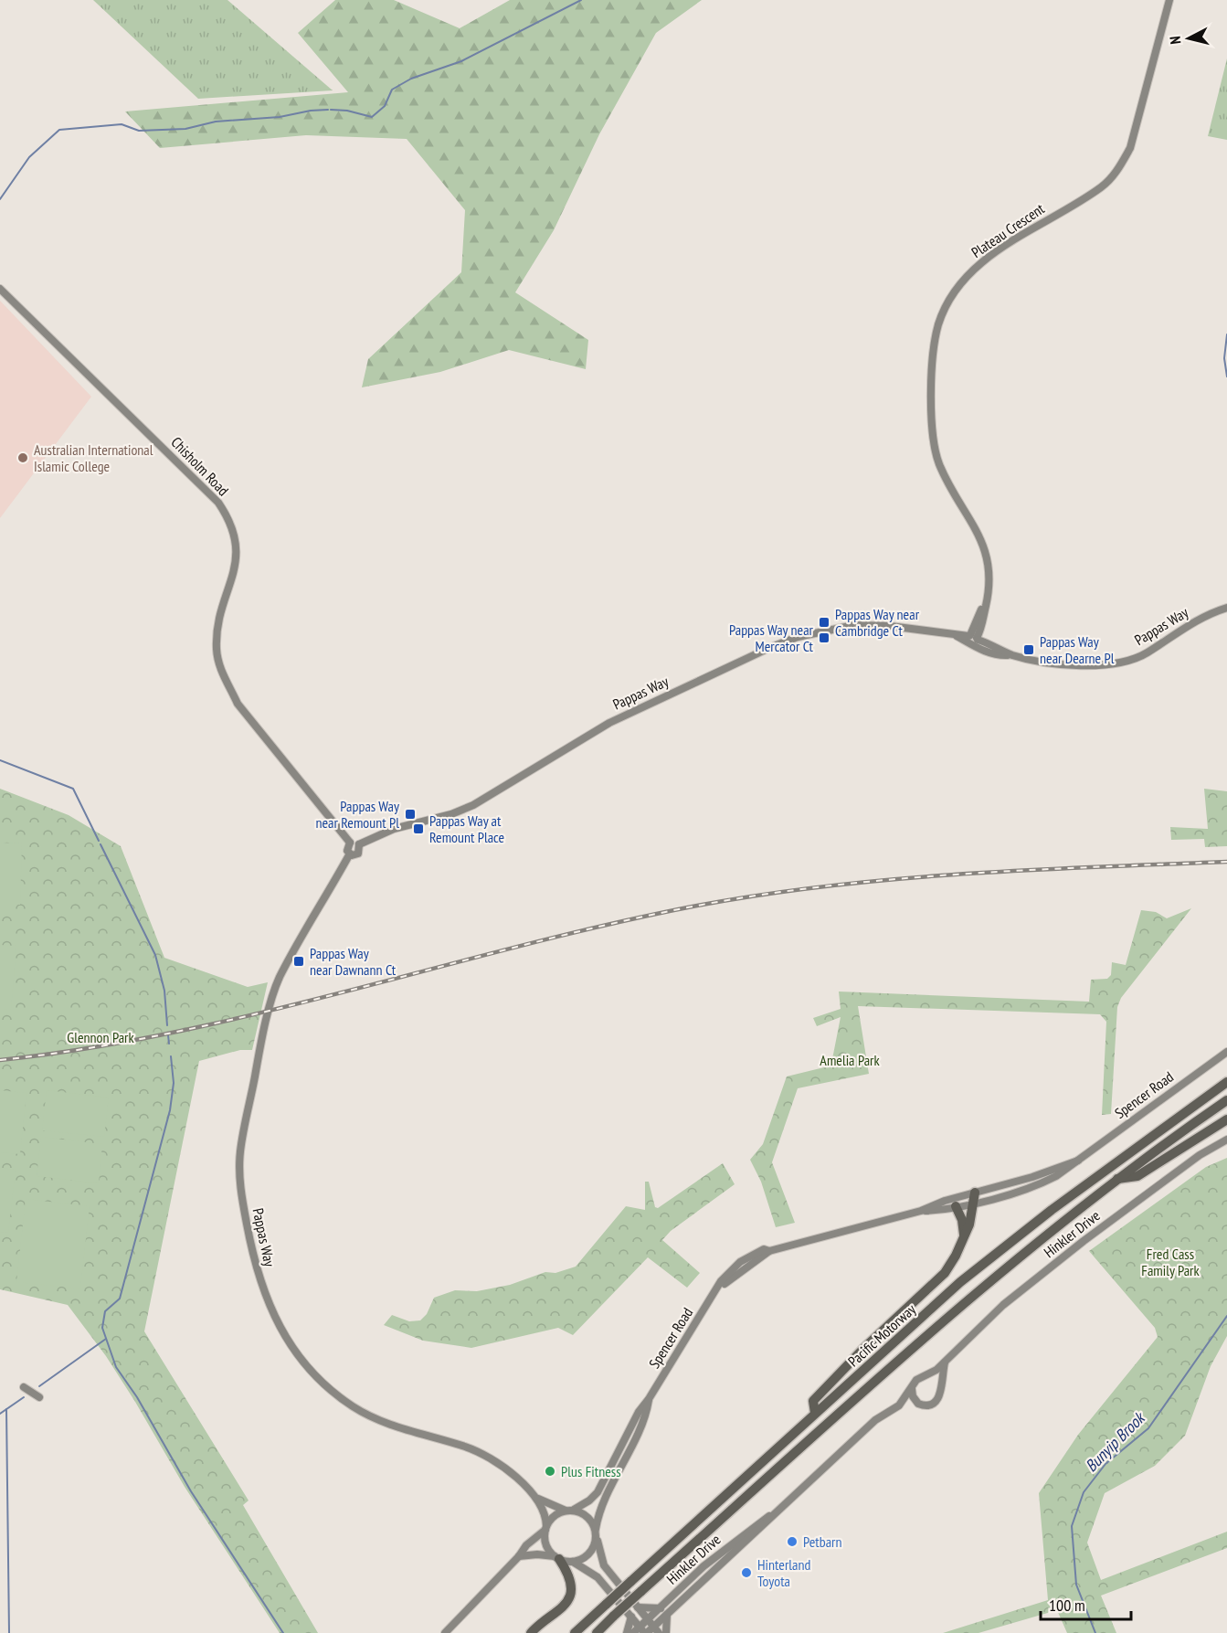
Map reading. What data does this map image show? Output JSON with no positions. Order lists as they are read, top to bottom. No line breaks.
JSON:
{"streets":{"highway":["Pacific Motorway"],"street":["Plateau Crescent","Chisholm Road","Pappas Way","Spencer Road","Hinkler Drive"]},"crossings":[["Plateau Crescent","Pappas Way"],["Pappas Way","Spencer Road"]],"water":["Bunyip Brook"],"parks":["Glennon Park","Amelia Park","Fred Cass Family Park"],"places":{"other":["Australian International Islamic College","Plus Fitness","Petbarn","Hinterland Toyota"],"transit":["Pappas Way near Cambridge Ct","Pappas Way near Mercator Ct","Pappas Way near Dearne Pl","Pappas Way near Remount Pl","Pappas Way at Remount Place","Pappas Way near Dawnann Ct"]},"scale_bar":"100 m","north":"left"}
